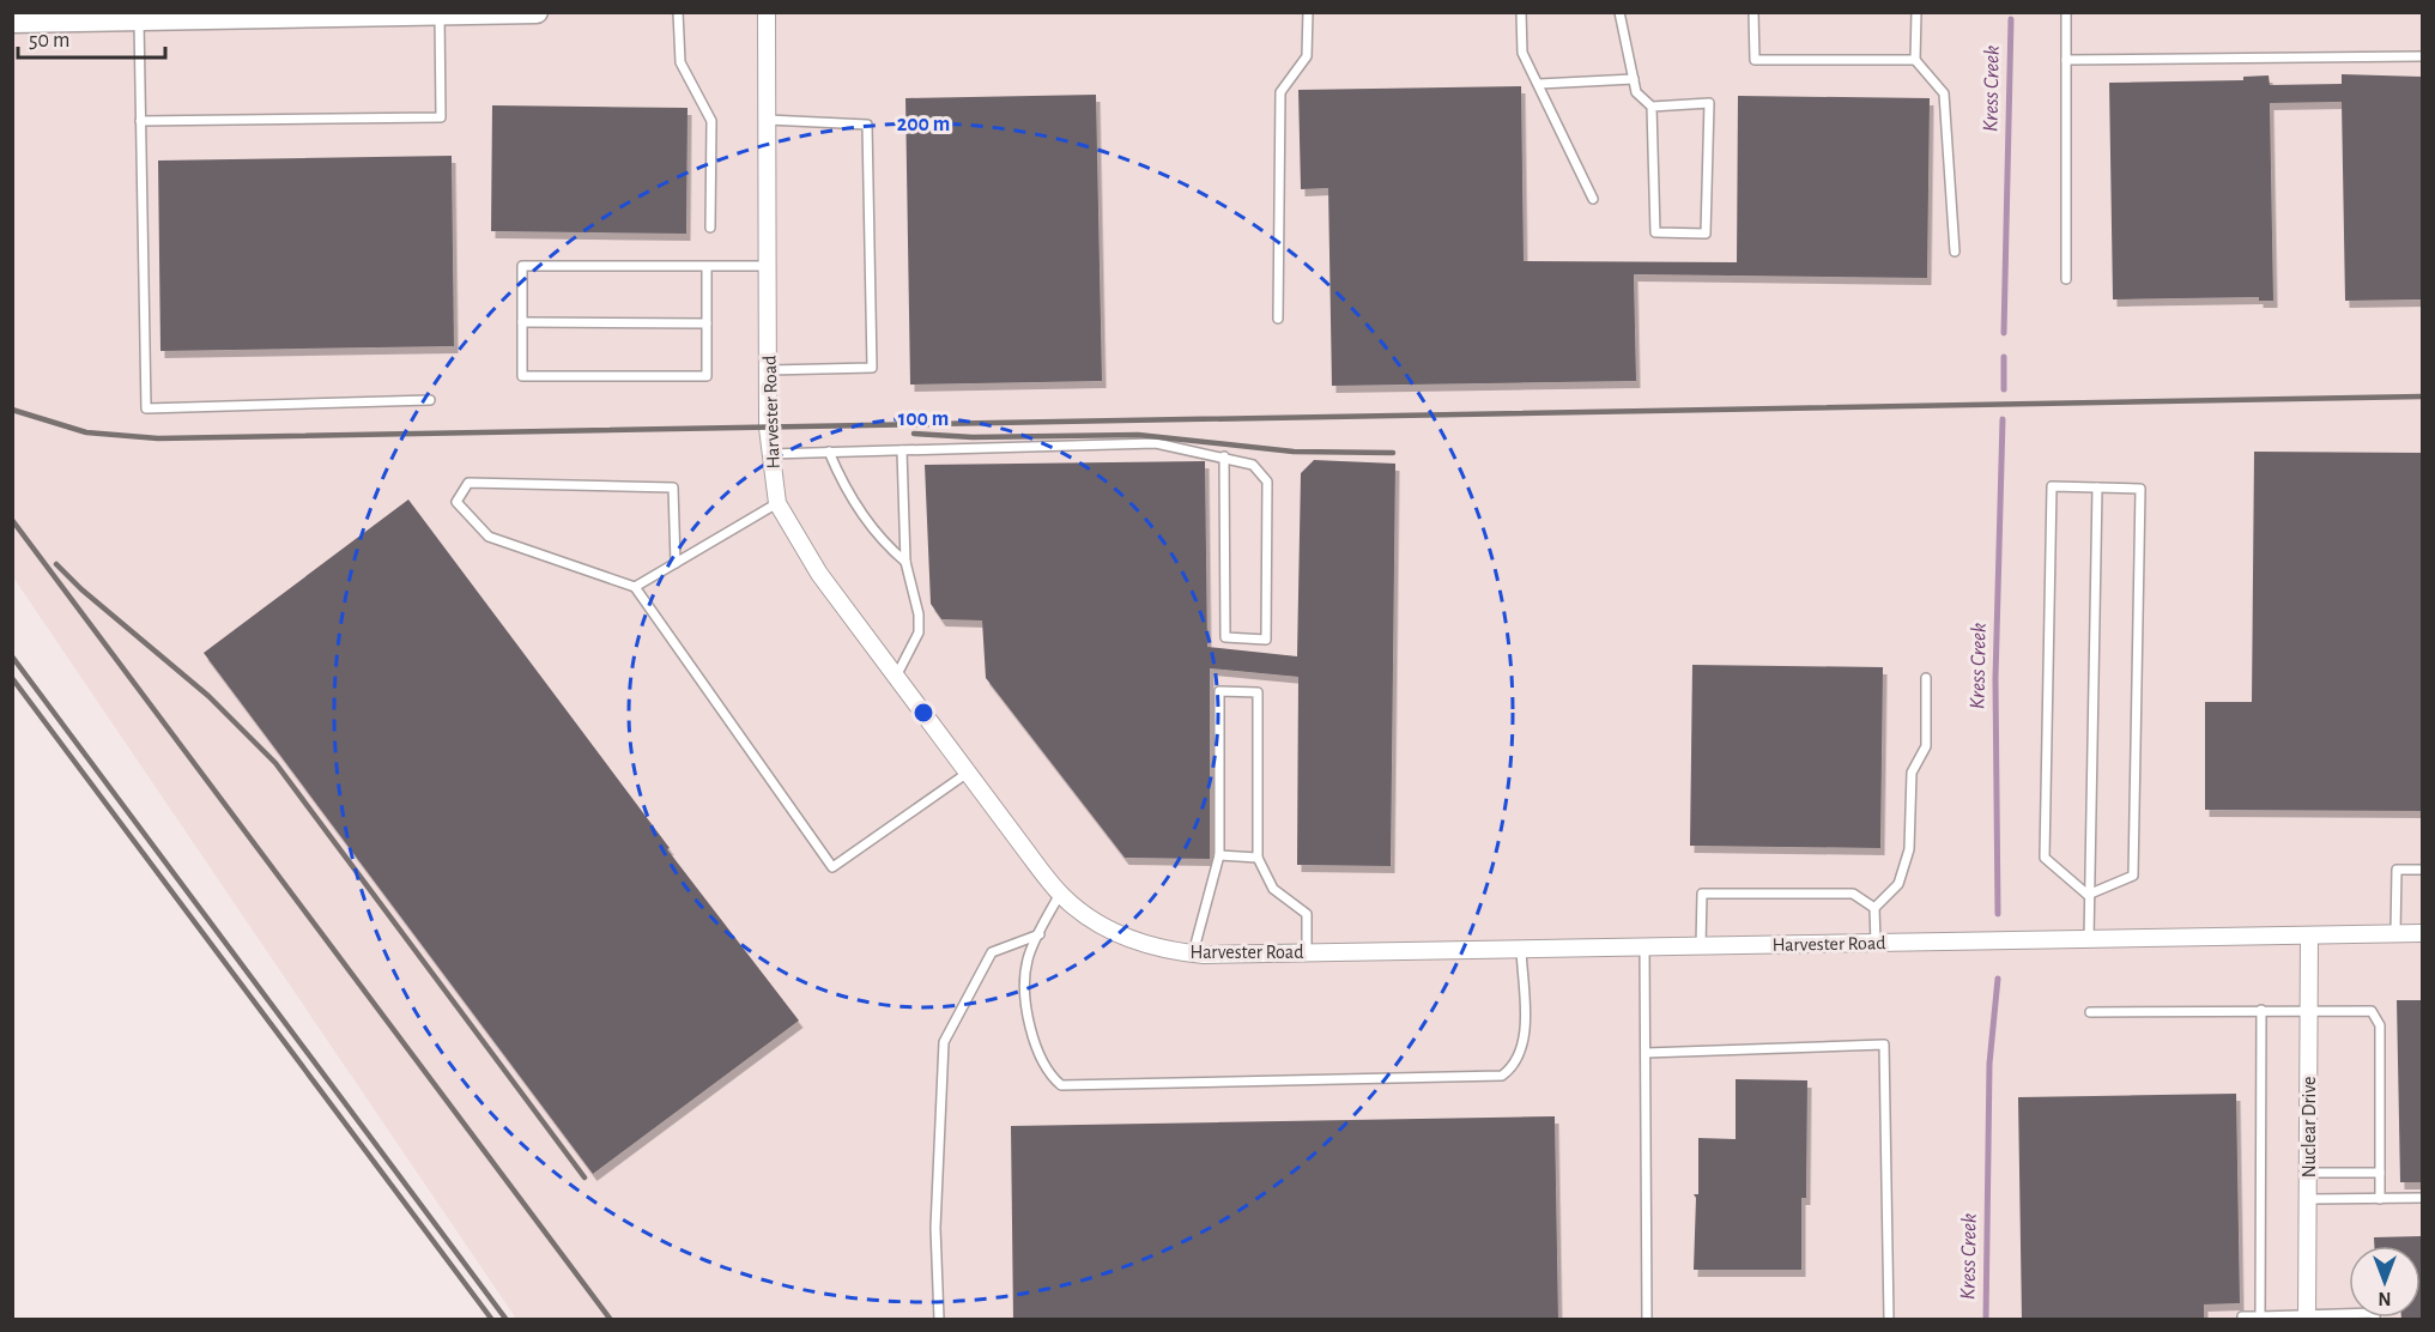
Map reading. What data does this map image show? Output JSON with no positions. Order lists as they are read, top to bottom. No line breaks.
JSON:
{"streets":{"street":["Harvester Road","Nuclear Drive"]},"crossings":[["Harvester Road","Nuclear Drive"]],"water":["Kress Creek"],"scale_bar":"50 m","north":"bottom","rings":["200 m","100 m"]}
